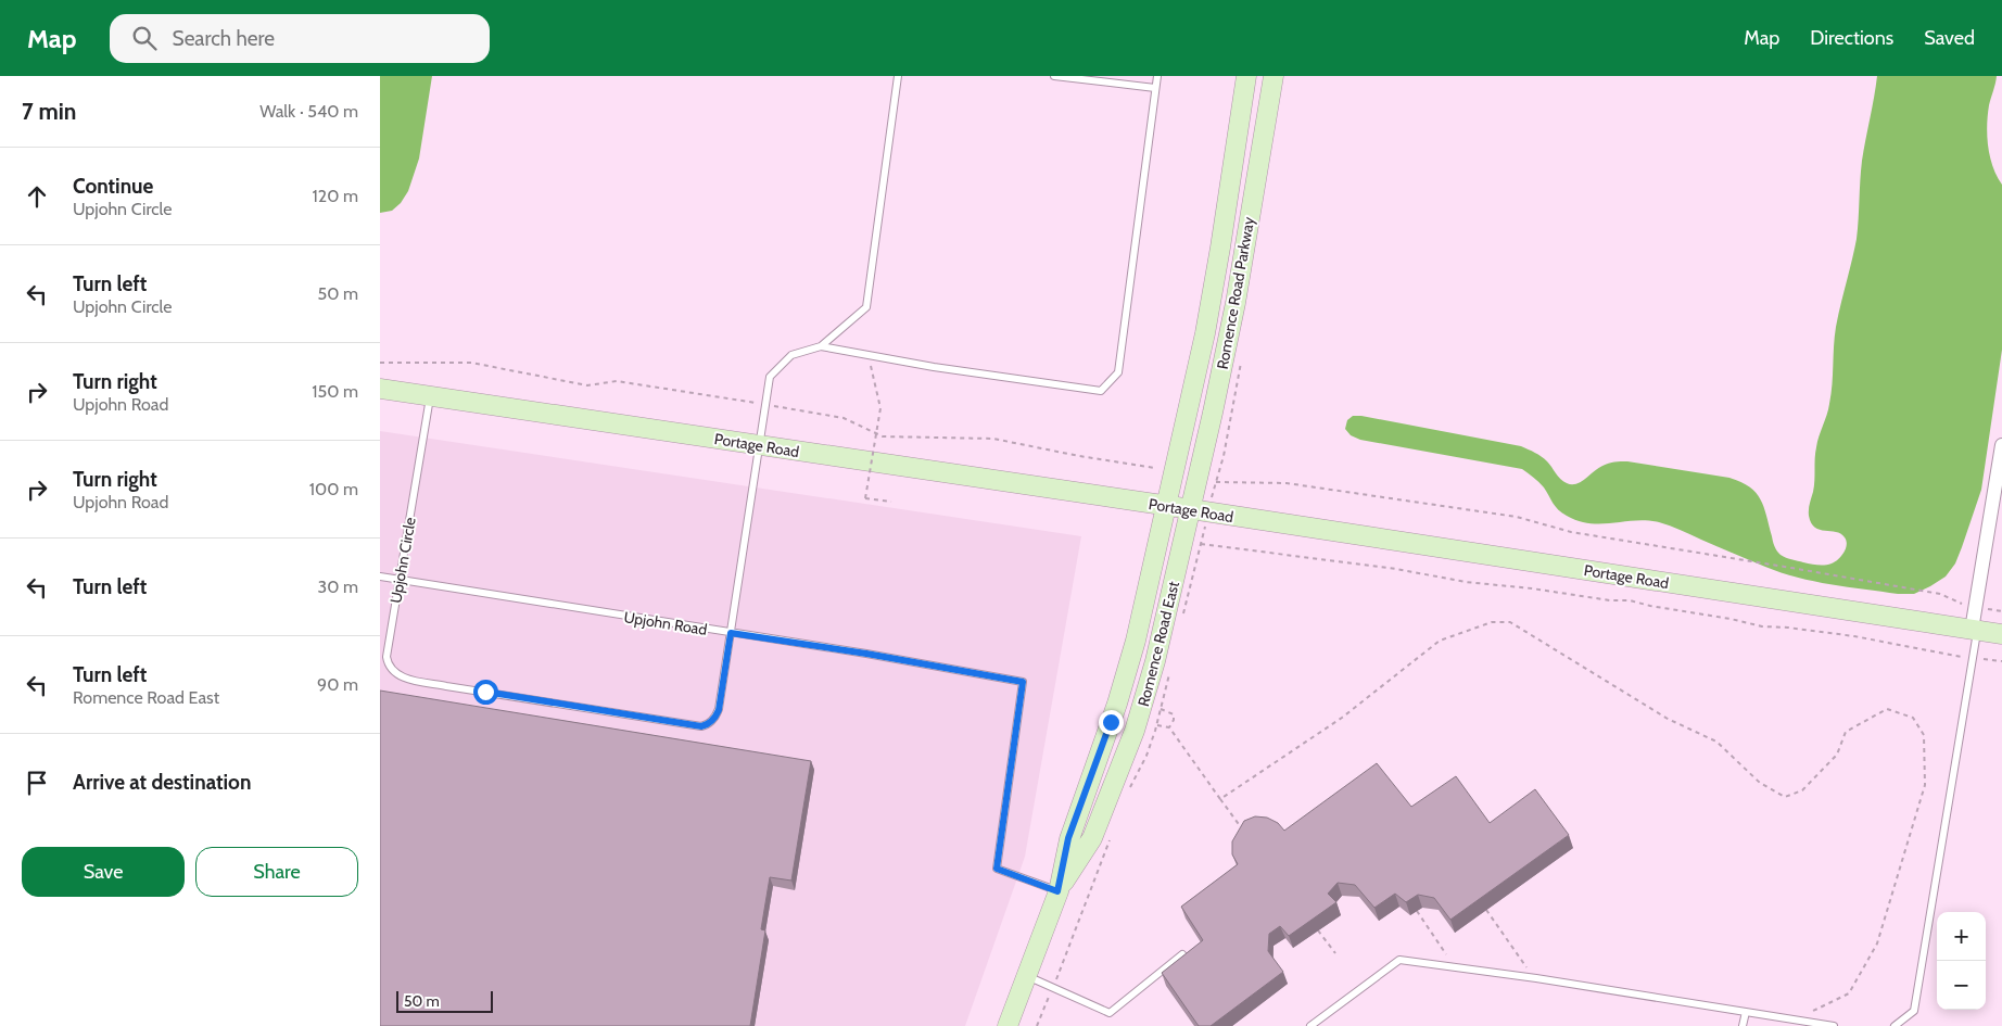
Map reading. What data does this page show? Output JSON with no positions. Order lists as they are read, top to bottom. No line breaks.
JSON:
{"streets":{"street":["Romence Road Parkway","Portage Road","Romence Road East"],"lane":["Upjohn Circle","Upjohn Road"]},"crossings":[["Romence Road Parkway","Portage Road"],["Romence Road Parkway","Romence Road East"],["Portage Road","Upjohn Circle"],["Portage Road","Romence Road East"],["Upjohn Circle","Upjohn Road"],["Upjohn Road","Romence Road East"]],"scale_bar":"50 m","page":{"header":"Map","search":"Search here","nav":["Map","Directions","Saved"],"heading":["7 min","Walk · 540 m"],"list":[["Continue","Upjohn Circle","120 m"],["Turn left","Upjohn Circle","50 m"],["Turn right","Upjohn Road","150 m"],["Turn right","Upjohn Road","100 m"],["Turn left","30 m"],["Turn left","Romence Road East","90 m"],"Arrive at destination"],"buttons":["Save","Share"],"map_buttons":["+","−"],"scale":"50 m"}}
